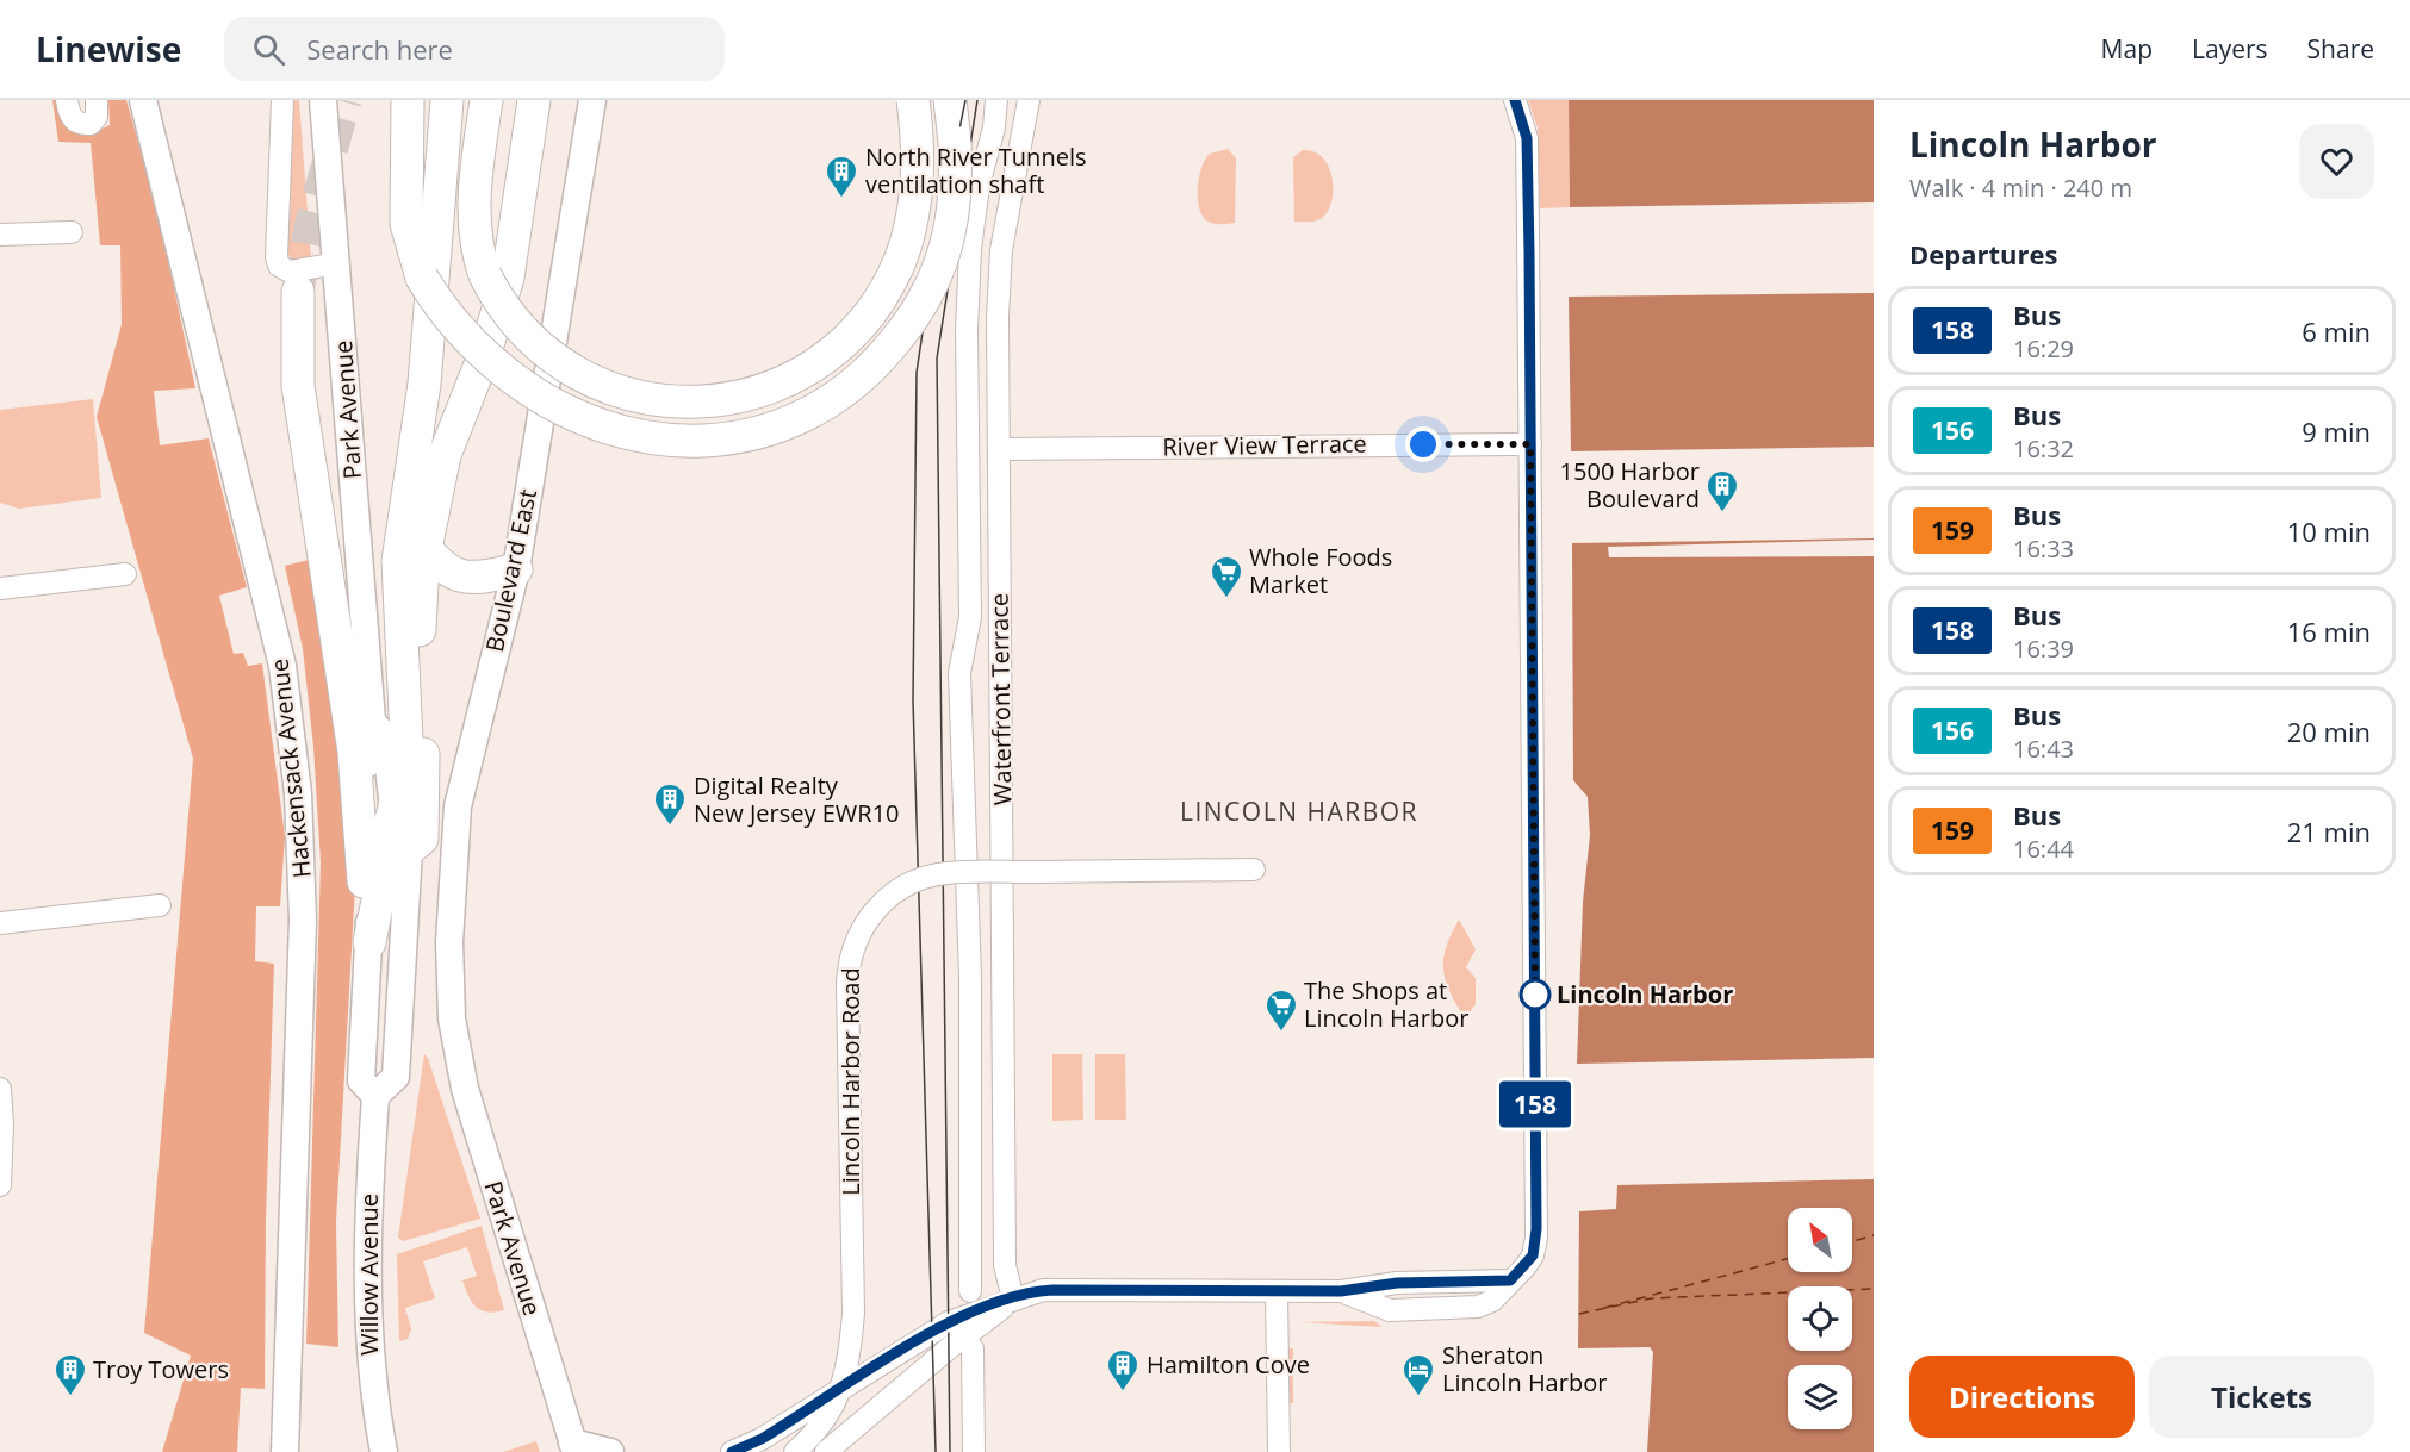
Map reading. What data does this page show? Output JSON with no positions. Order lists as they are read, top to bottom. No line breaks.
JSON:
{"streets":{"main road":["Park Avenue","Boulevard East","Hackensack Avenue","Willow Avenue"],"street":["River View Terrace","Waterfront Terrace","Lincoln Harbor Road"]},"crossings":[["Park Avenue","Boulevard East"],["Park Avenue","Willow Avenue"],["River View Terrace","Waterfront Terrace"]],"districts":["LINCOLN HARBOR"],"places":{"building":["North River Tunnels ventilation shaft","1500 Harbor Boulevard","Digital Realty New Jersey EWR10","Hamilton Cove","Troy Towers"],"supermarket":["Whole Foods Market","The Shops at Lincoln Harbor"],"other":["Lincoln Harbor"],"hotel":["Sheraton Lincoln Harbor"]},"lines":["bus line 158"],"north":"top left","page":{"header":"Linewise","search":"Search here","nav":["Map","Layers","Share"],"on_map":"158","heading":[["Lincoln Harbor","Walk · 4 min · 240 m"],"Departures"],"list":[{"mark":"158","name":"Bus","note":"16:29","value":"6 min"},{"mark":"156","name":"Bus","note":"16:32","value":"9 min"},{"mark":"159","name":"Bus","note":"16:33","value":"10 min"},{"mark":"158","name":"Bus","note":"16:39","value":"16 min"},{"mark":"156","name":"Bus","note":"16:43","value":"20 min"},{"mark":"159","name":"Bus","note":"16:44","value":"21 min"}],"buttons":["Directions","Tickets"]}}
